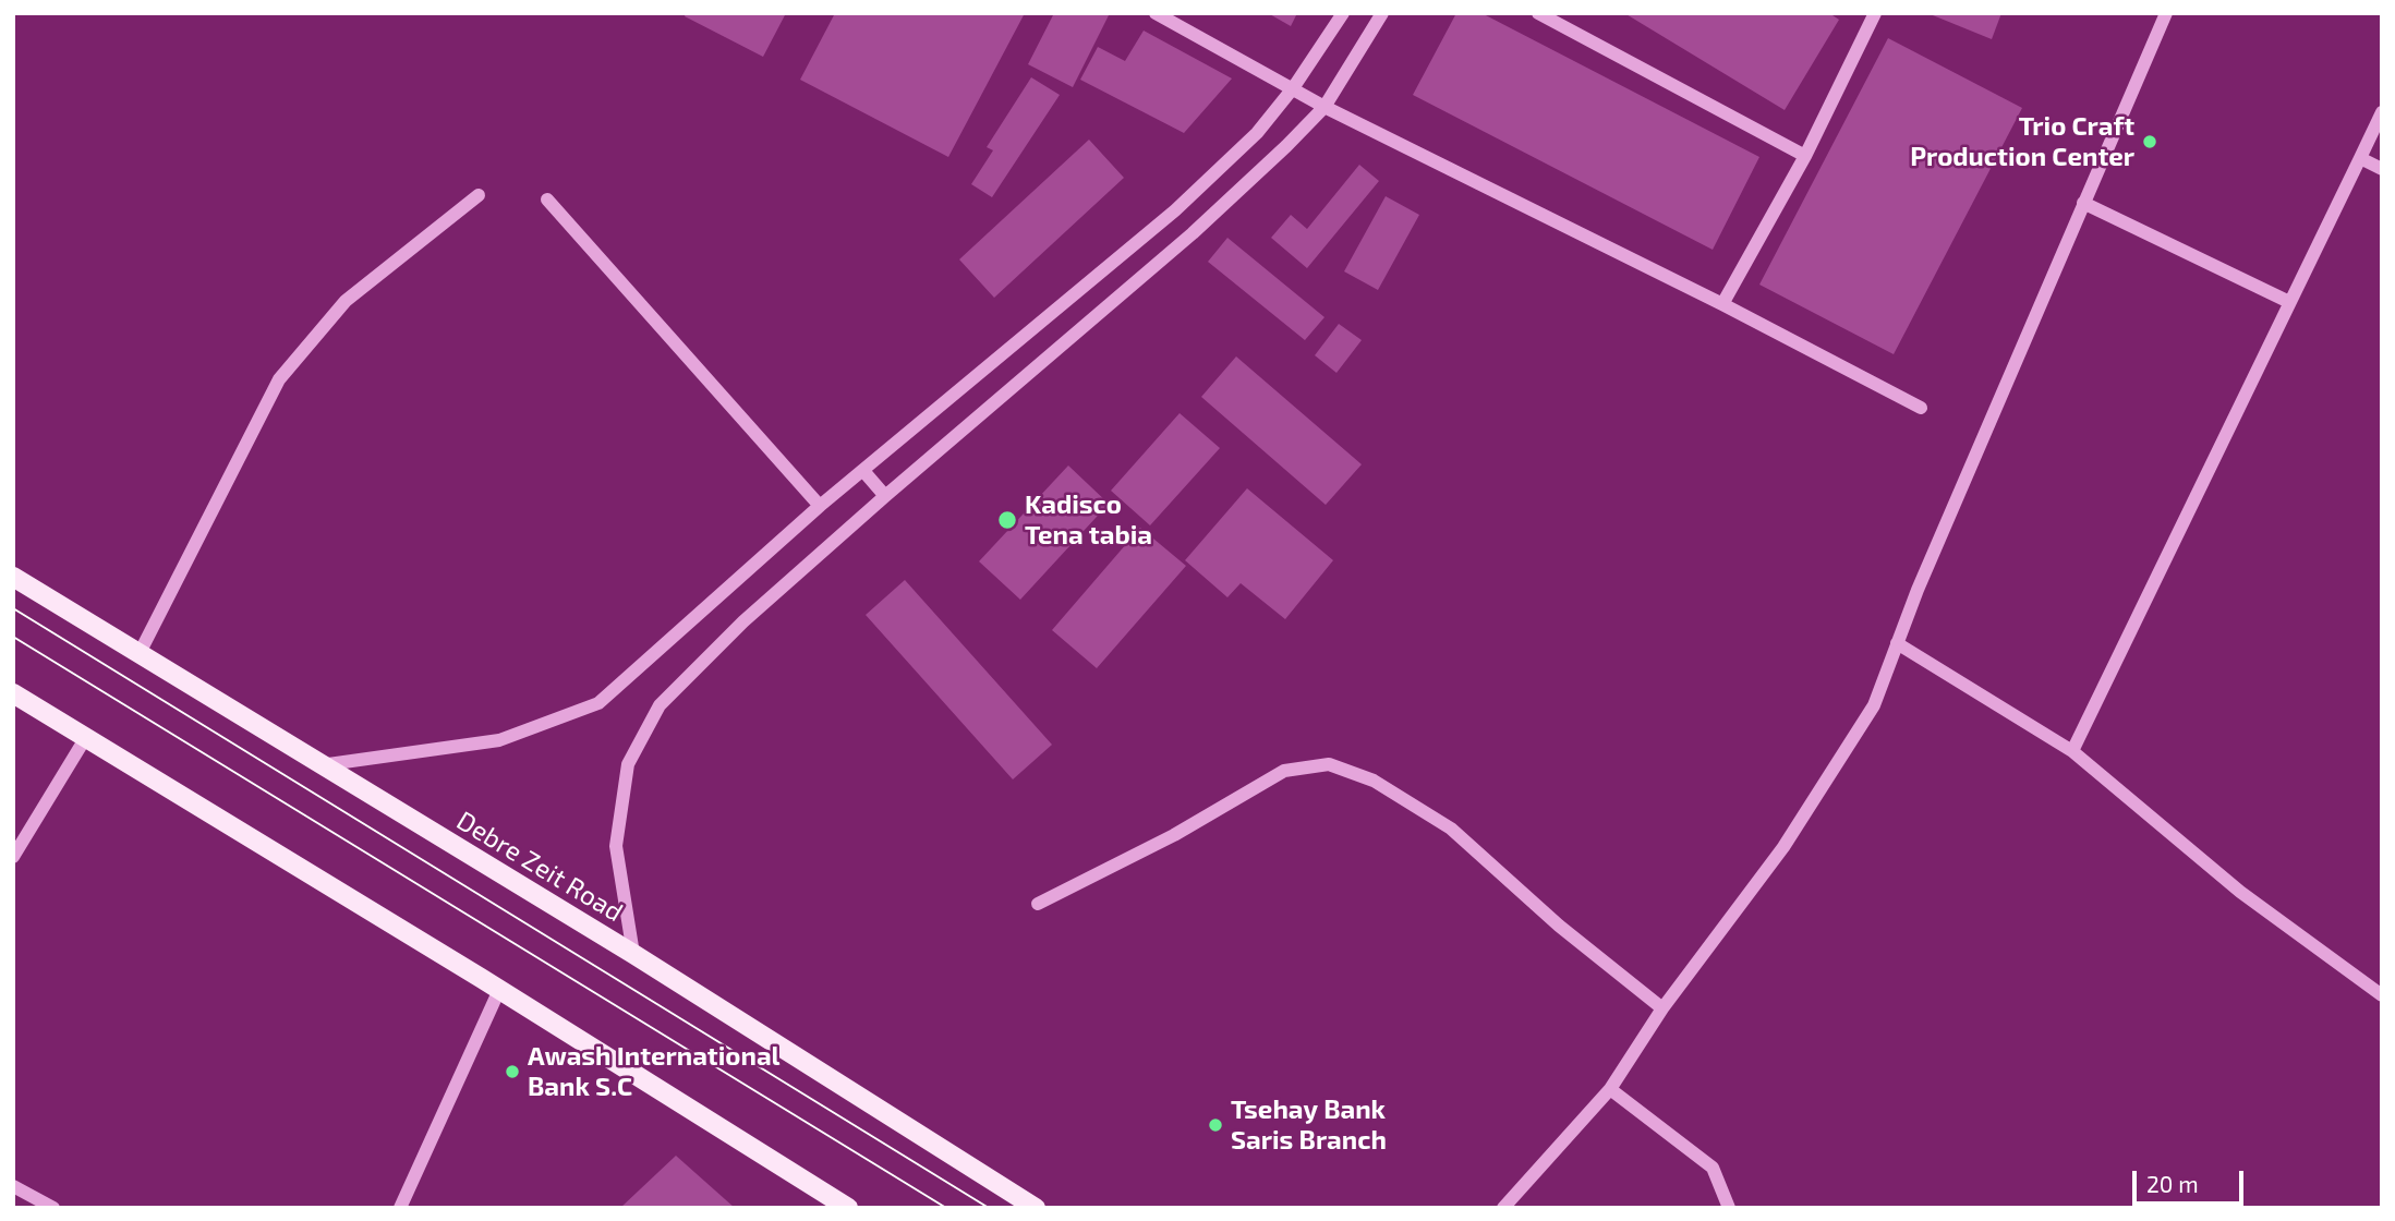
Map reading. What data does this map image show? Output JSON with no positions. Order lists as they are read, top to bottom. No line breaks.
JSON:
{"streets":{"main road":["Debre Zeit Road"]},"places":["Trio Craft Production Center","Kadisco Tena tabia","Awash International Bank S.C","Tsehay Bank Saris Branch"],"scale_bar":"20 m"}
